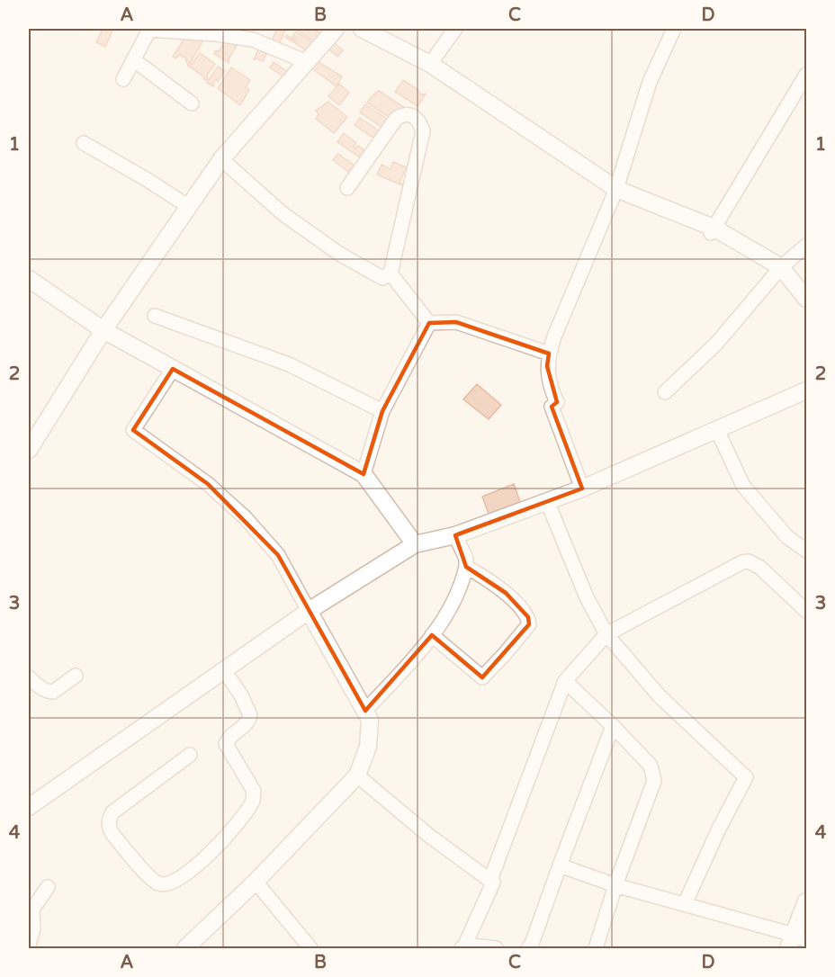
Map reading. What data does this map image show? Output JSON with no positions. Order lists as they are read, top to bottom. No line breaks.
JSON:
{"grid":{"columns":["A","B","C","D"],"rows":["1","2","3","4"]}}
